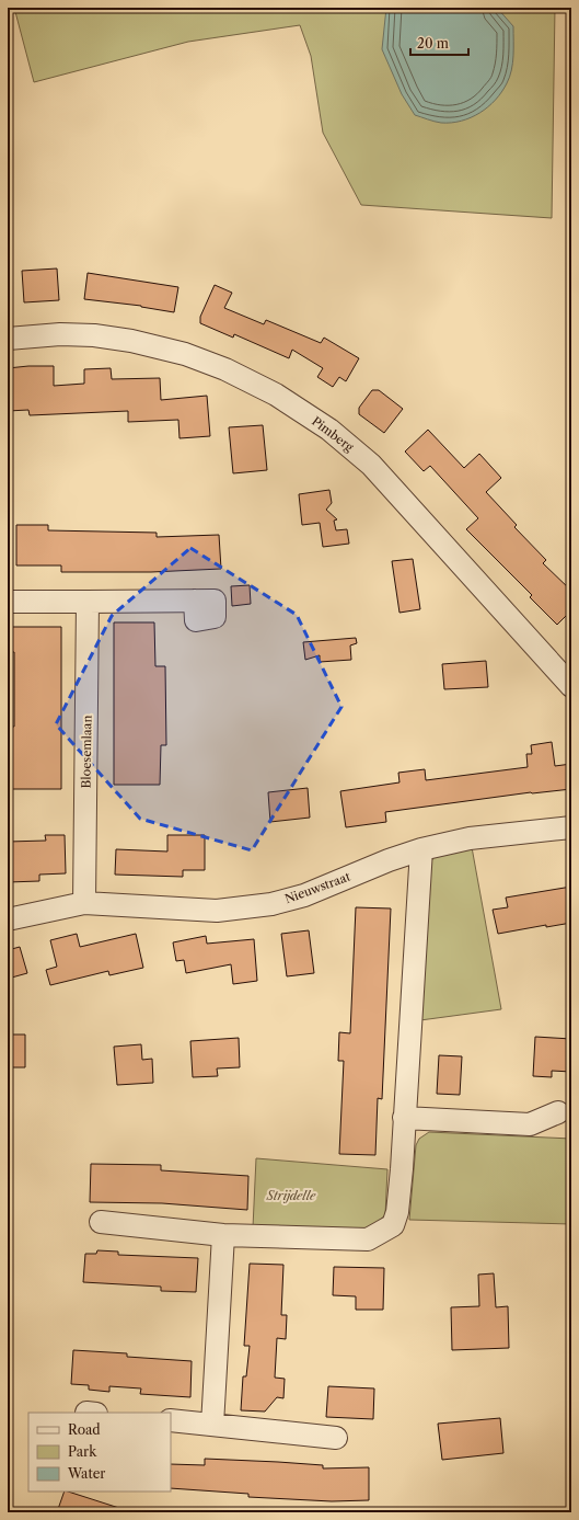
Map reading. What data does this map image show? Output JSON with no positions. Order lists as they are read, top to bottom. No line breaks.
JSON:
{"streets":{"street":["Pimberg","Bloesemlaan","Nieuwstraat"]},"crossings":[["Bloesemlaan","Nieuwstraat"]],"parks":["Strijdelle"],"legend":["Road","Park","Water"],"scale_bar":"20 m"}
